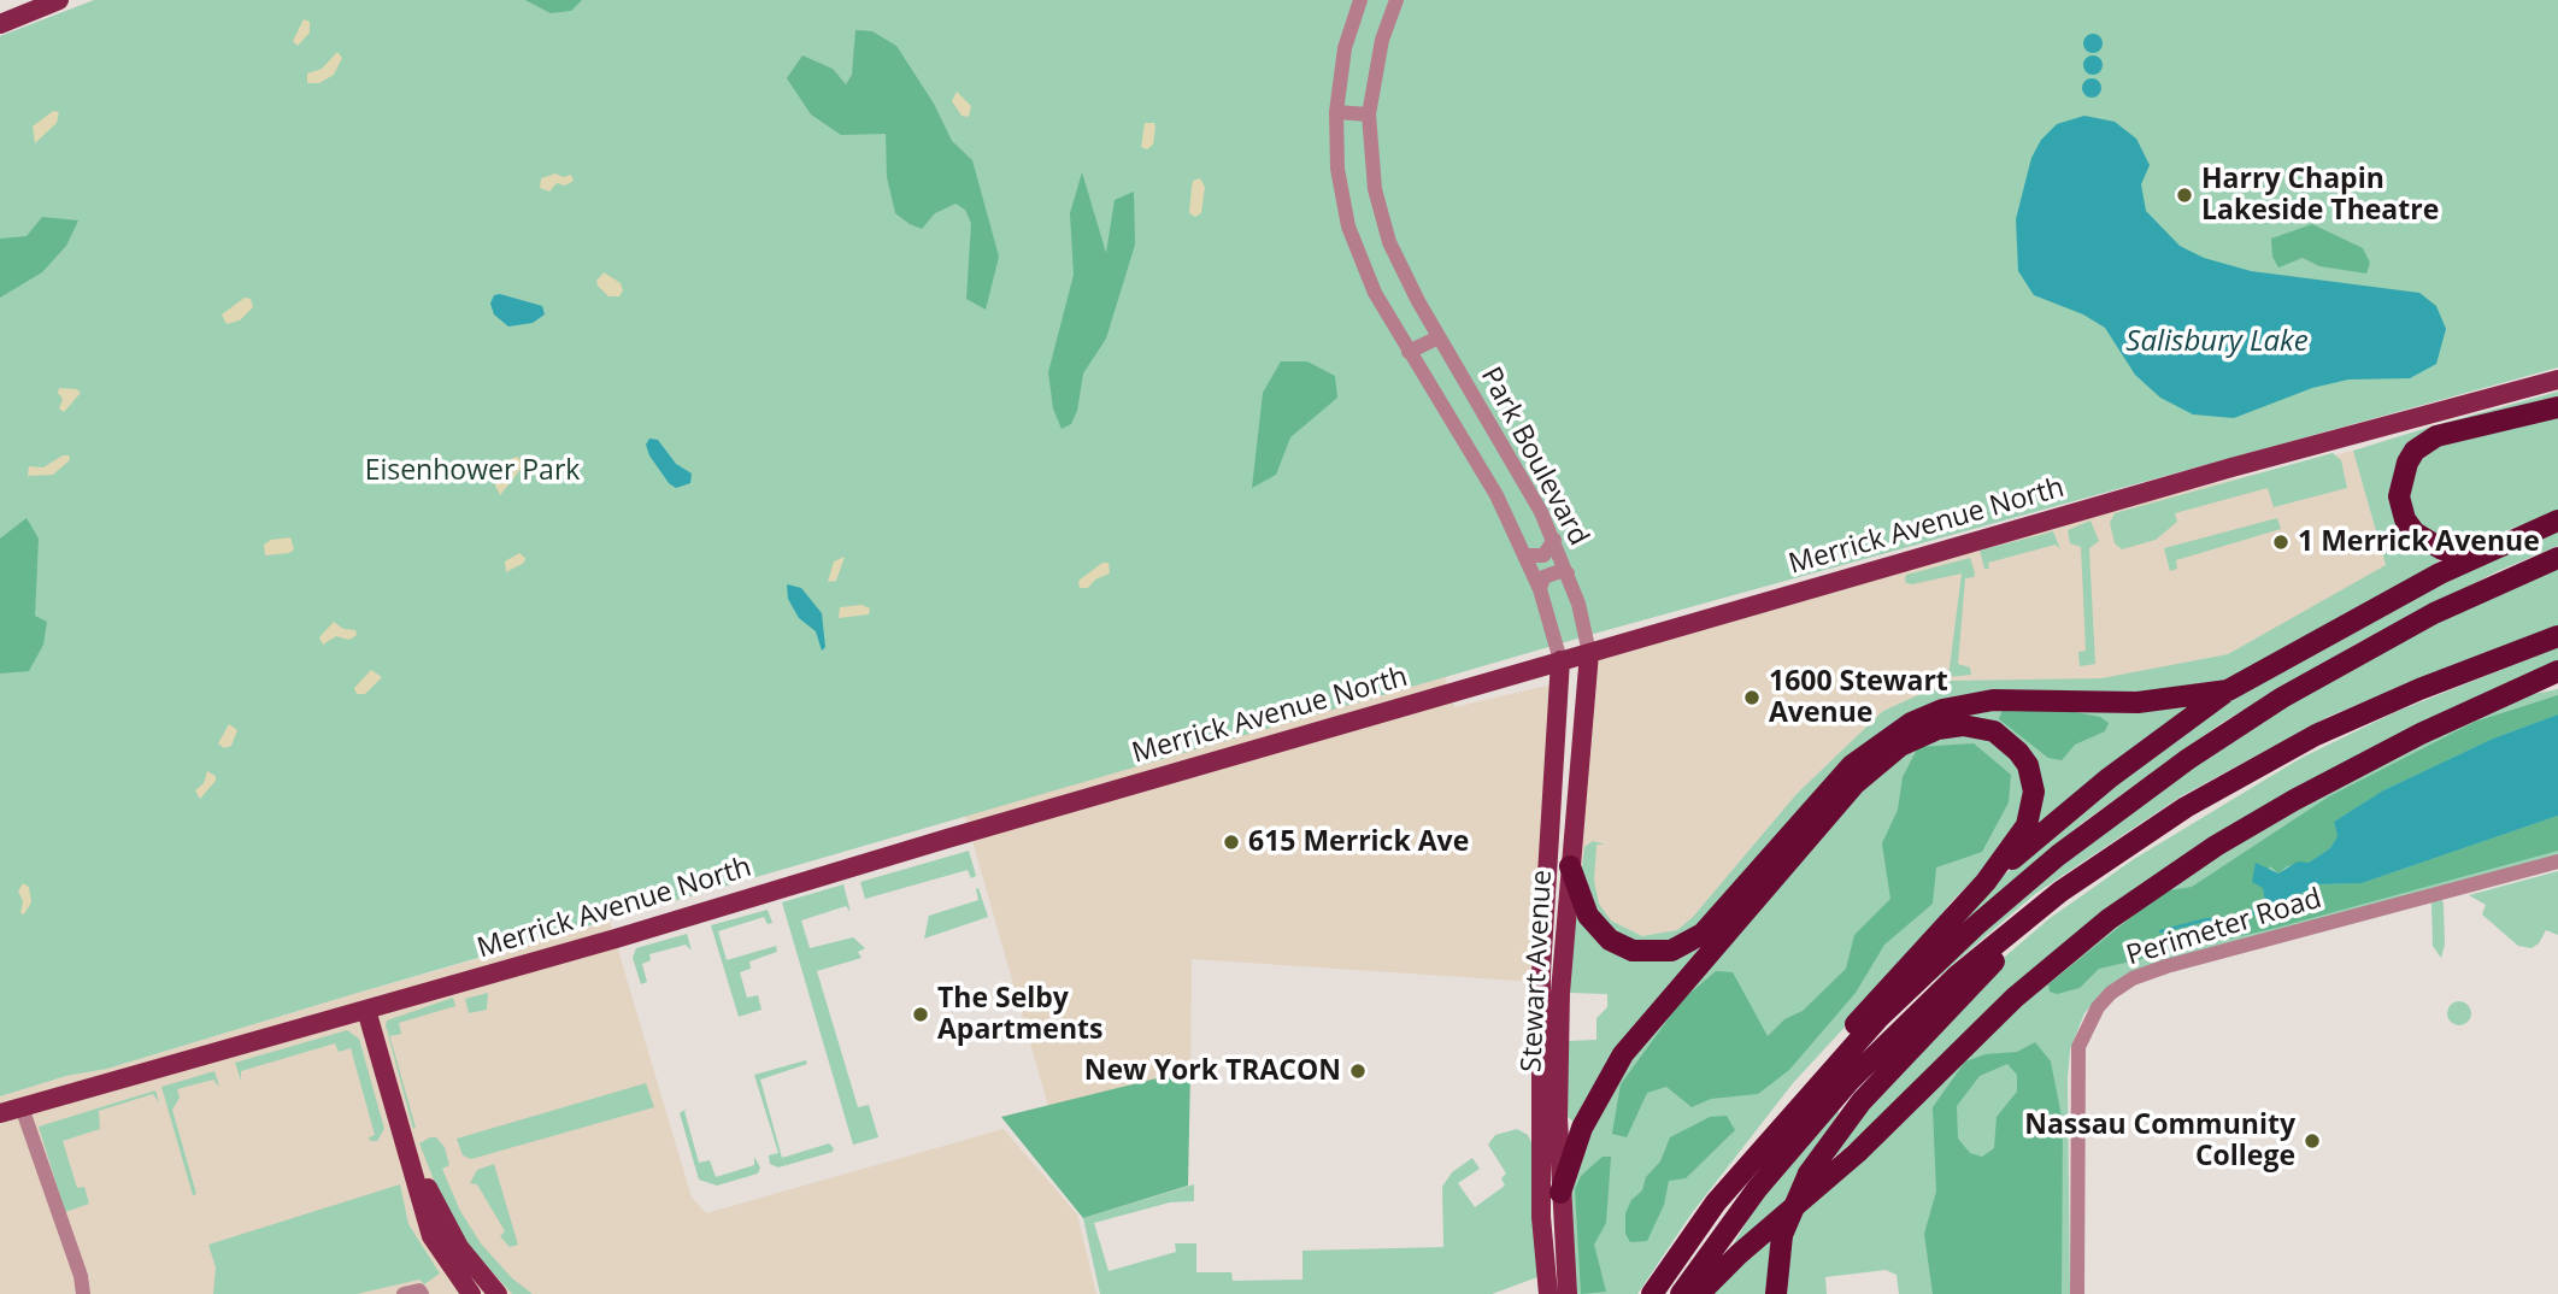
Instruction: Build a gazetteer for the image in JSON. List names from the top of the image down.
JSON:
{
  "streets": {
    "main road": ["Merrick Avenue North", "Stewart Avenue"],
    "street": ["Park Boulevard", "Perimeter Road"]
  },
  "crossings": [
    ["Park Boulevard", "Merrick Avenue North"],
    ["Park Boulevard", "Stewart Avenue"],
    ["Merrick Avenue North", "Stewart Avenue"]
  ],
  "water": ["Salisbury Lake"],
  "parks": ["Eisenhower Park"],
  "places": [
    "Harry Chapin Lakeside Theatre",
    "1 Merrick Avenue",
    "1600 Stewart Avenue",
    "615 Merrick Ave",
    "The Selby Apartments",
    "New York TRACON",
    "Nassau Community College"
  ]
}
